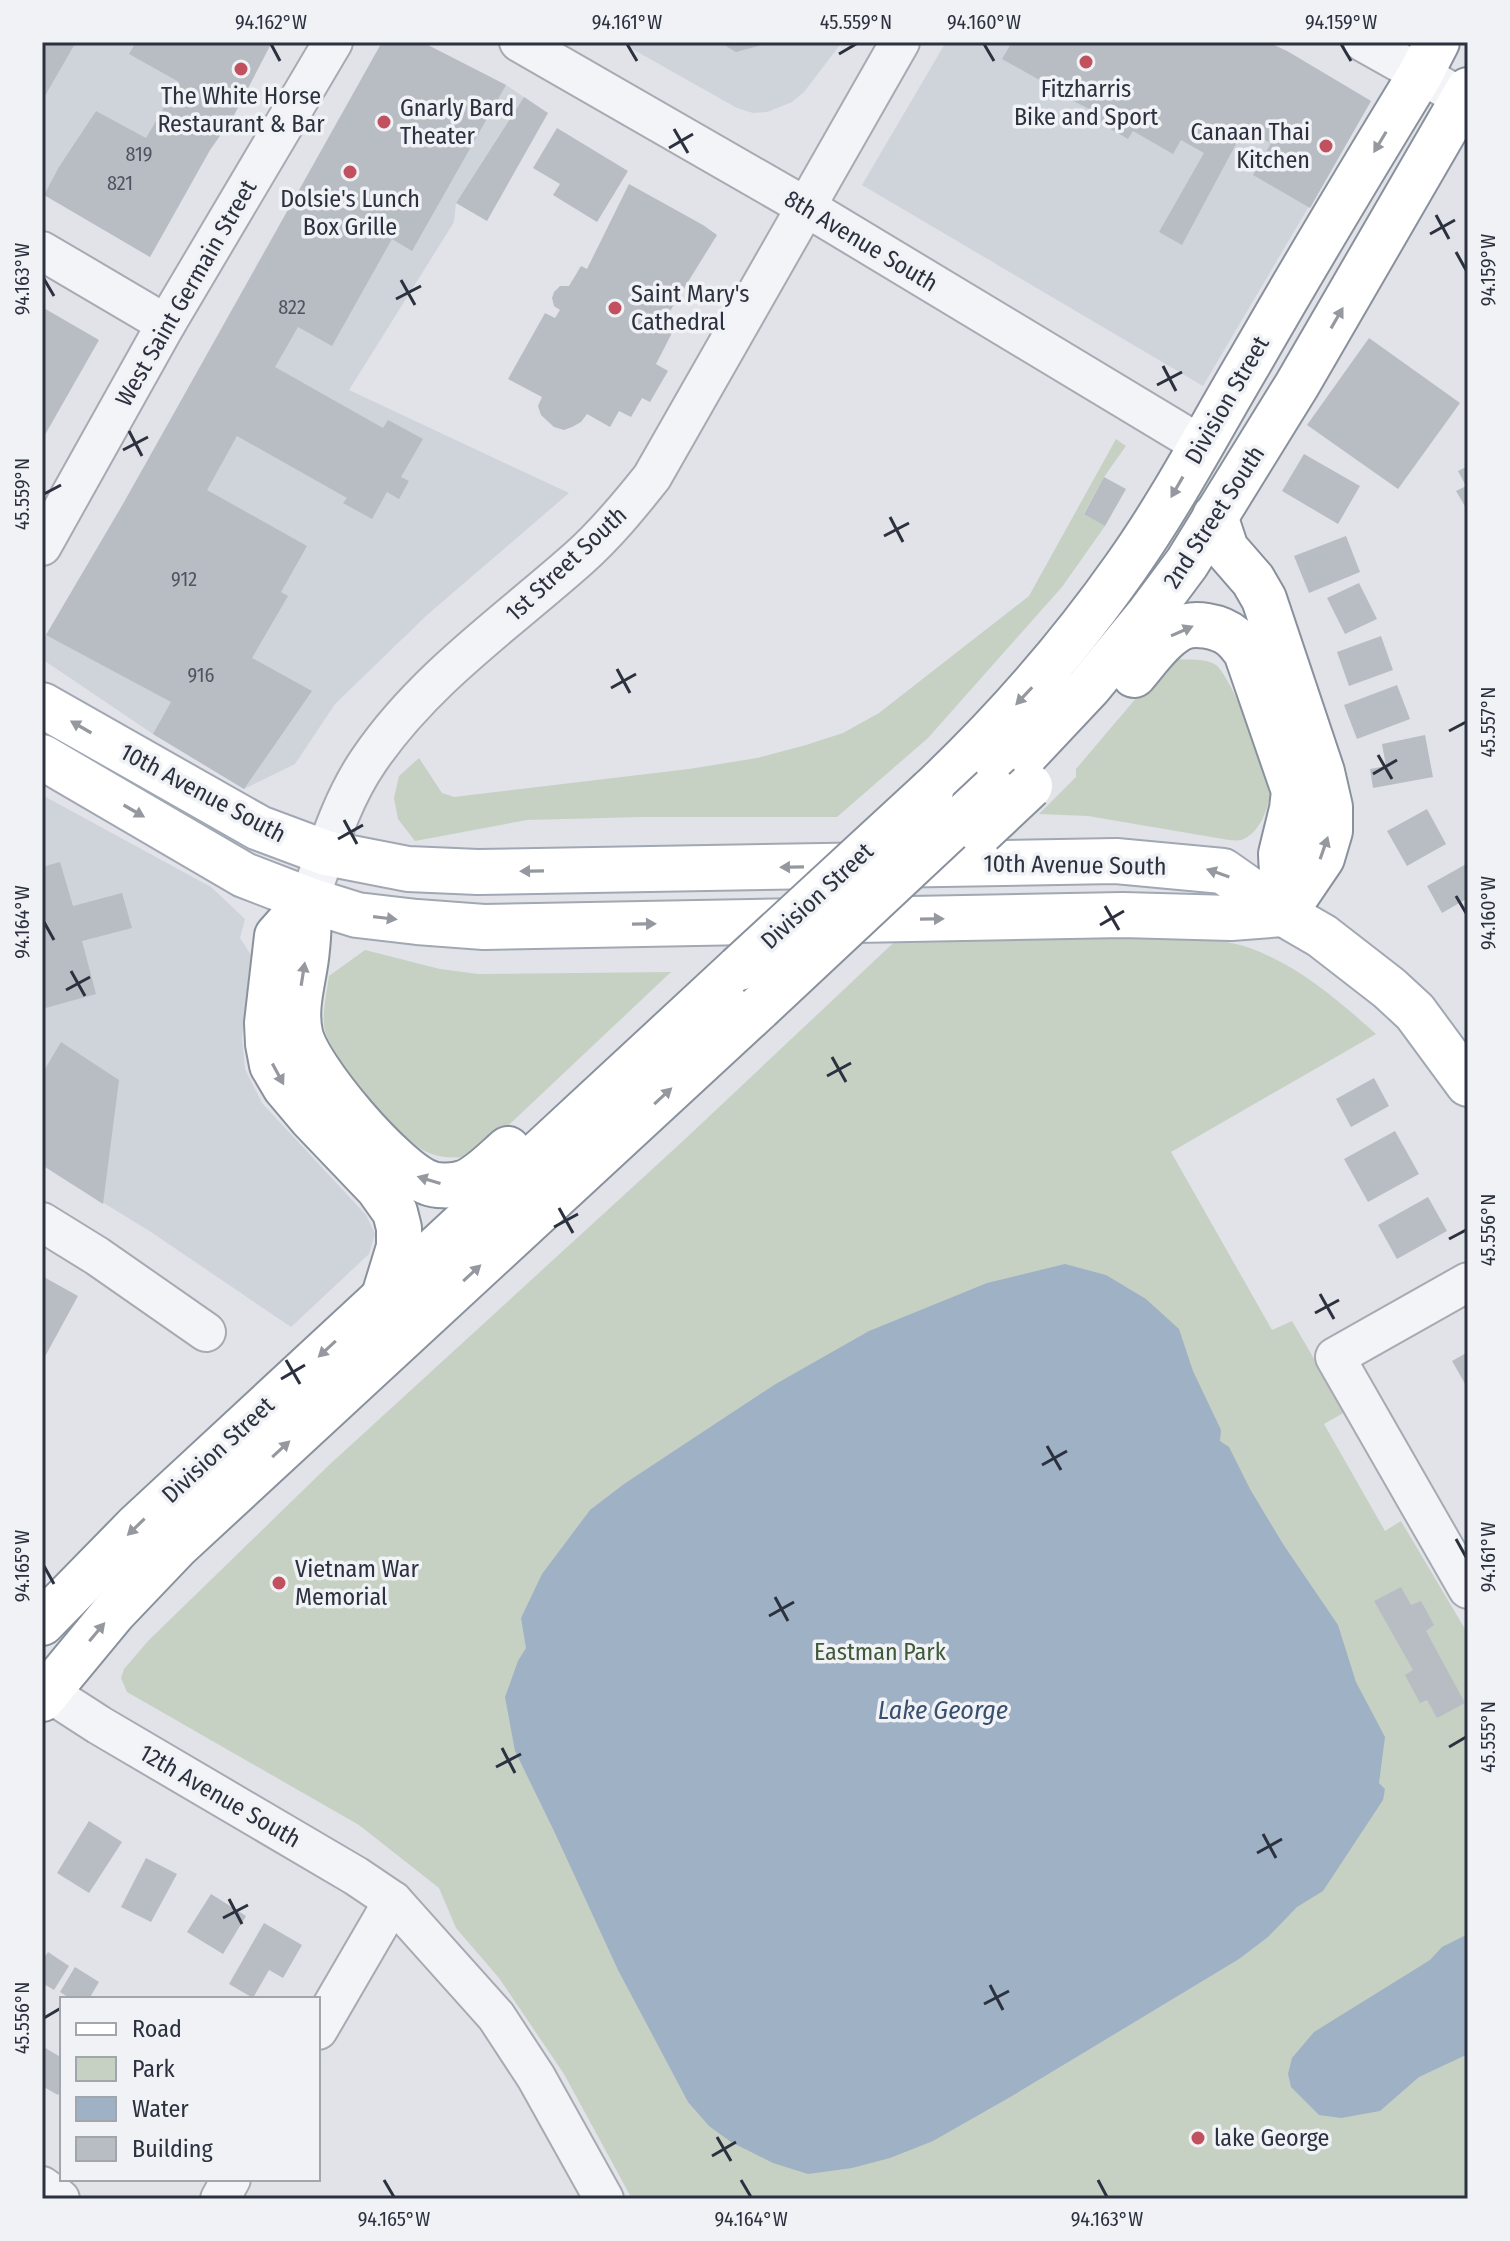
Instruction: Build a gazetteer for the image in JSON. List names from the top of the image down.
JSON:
{
  "streets": {
    "main road": ["Division Street", "2nd Street South", "10th Avenue South"],
    "street": [
      "8th Avenue South",
      "West Saint Germain Street",
      "1st Street South",
      "12th Avenue South"
    ]
  },
  "crossings": [
    ["8th Avenue South", "Division Street"],
    ["8th Avenue South", "1st Street South"],
    ["Division Street", "2nd Street South"],
    ["Division Street", "12th Avenue South"],
    ["1st Street South", "10th Avenue South"]
  ],
  "one_way": ["2nd Street South"],
  "water": ["Lake George"],
  "parks": ["Eastman Park"],
  "places": [
    "Fitzharris Bike and Sport",
    "The White Horse Restaurant & Bar",
    "Gnarly Bard Theater",
    "Canaan Thai Kitchen",
    "Dolsie's Lunch Box Grille",
    "Saint Mary's Cathedral",
    "Vietnam War Memorial",
    "lake George"
  ],
  "house_numbers": [
    "819",
    "821",
    "822",
    "912",
    "916"
  ],
  "legend": [
    "Road",
    "Park",
    "Water",
    "Building"
  ],
  "coordinates": [
    "94.162°W",
    "94.161°W",
    "45.559°N",
    "94.160°W",
    "94.159°W",
    "94.163°W",
    "45.557°N",
    "94.164°W",
    "45.556°N",
    "94.165°W",
    "45.555°N"
  ]
}
